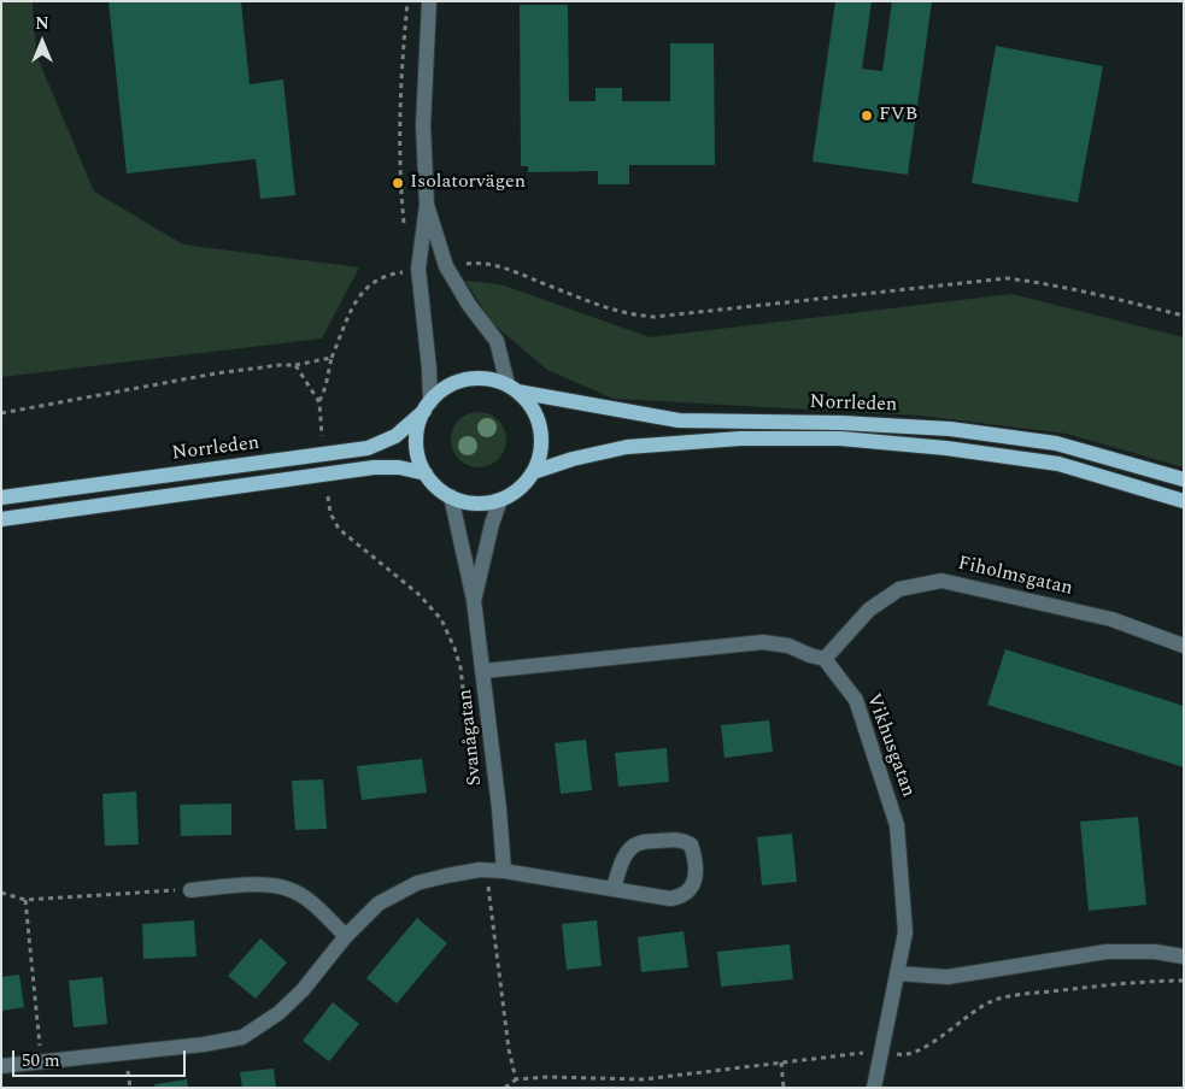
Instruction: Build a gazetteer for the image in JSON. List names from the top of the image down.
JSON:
{
  "streets": {
    "main road": ["Norrleden"],
    "street": ["Fiholmsgatan", "Svanågatan", "Vikhusgatan"]
  },
  "crossings": [
    ["Norrleden", "Svanågatan"],
    ["Fiholmsgatan", "Vikhusgatan"]
  ],
  "places": ["FVB", "Isolatorvägen"],
  "scale_bar": "50 m",
  "north": "top"
}
